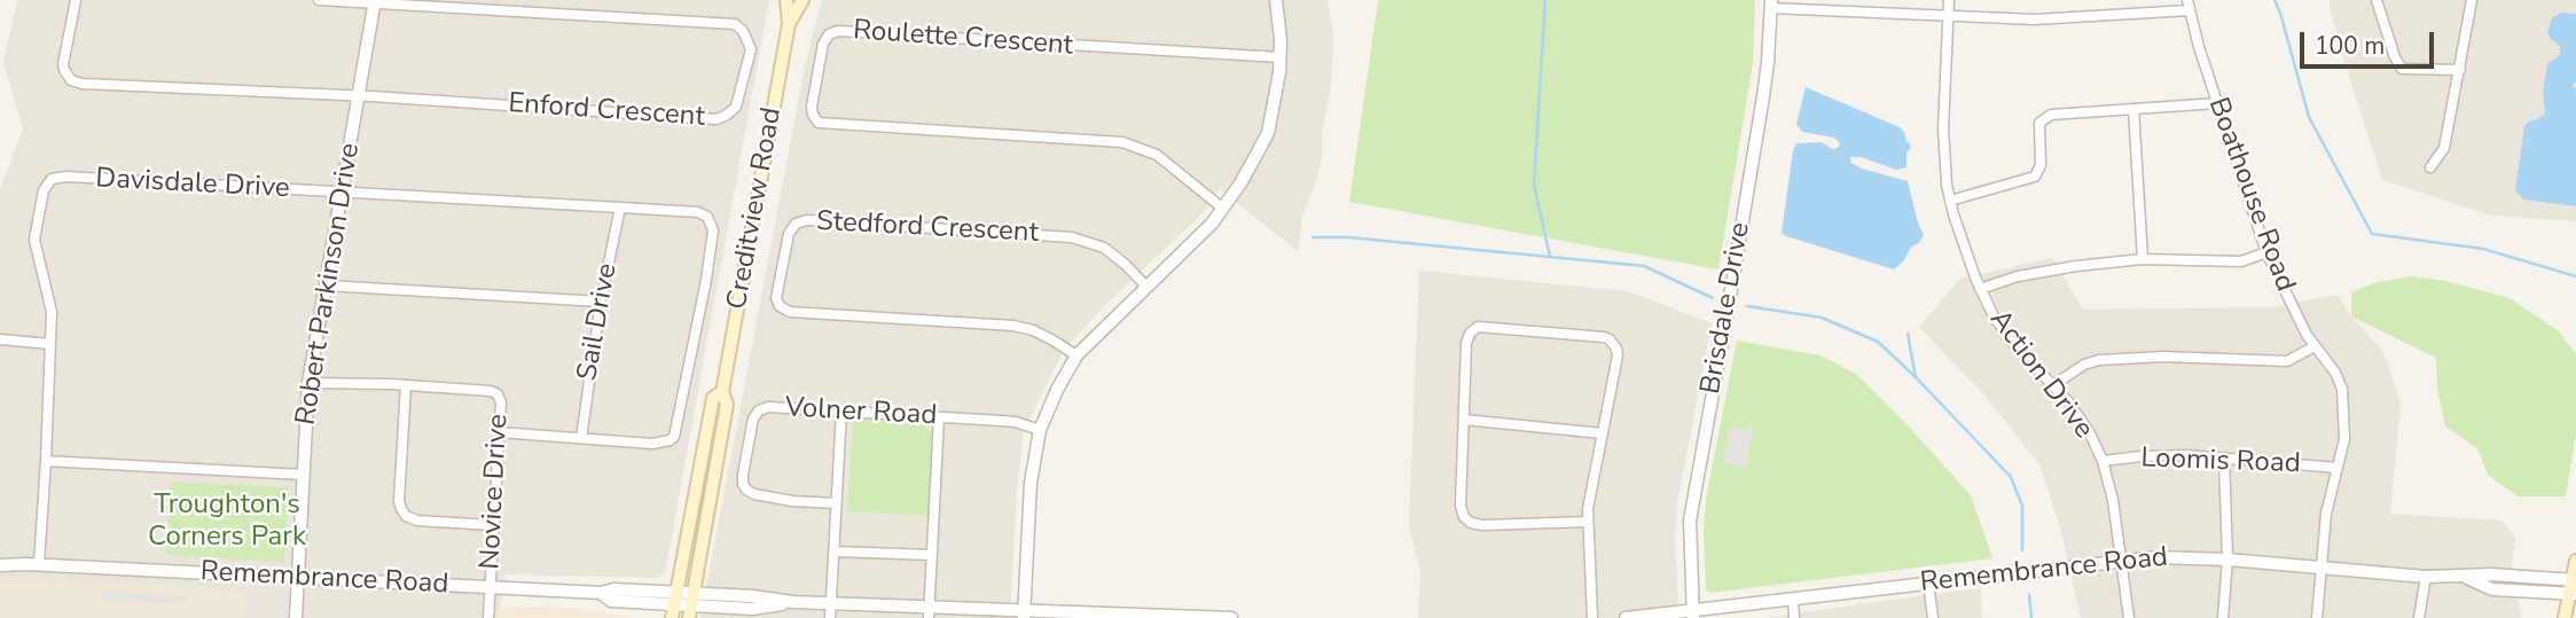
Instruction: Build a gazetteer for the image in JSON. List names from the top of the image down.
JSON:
{
  "streets": {
    "main road": ["Creditview Road"],
    "street": [
      "Roulette Crescent",
      "Enford Crescent",
      "Davisdale Drive",
      "Boathouse Road",
      "Stedford Crescent",
      "Robert Parkinson Drive",
      "Brisdale Drive",
      "Sail Drive",
      "Action Drive",
      "Volner Road",
      "Loomis Road",
      "Novice Drive",
      "Remembrance Road"
    ]
  },
  "crossings": [
    ["Enford Crescent", "Robert Parkinson Drive"],
    ["Davisdale Drive", "Robert Parkinson Drive"],
    ["Davisdale Drive", "Sail Drive"],
    ["Davisdale Drive", "Remembrance Road"],
    ["Boathouse Road", "Loomis Road"],
    ["Boathouse Road", "Remembrance Road"],
    ["Creditview Road", "Remembrance Road"],
    ["Robert Parkinson Drive", "Novice Drive"],
    ["Robert Parkinson Drive", "Remembrance Road"],
    ["Brisdale Drive", "Remembrance Road"],
    ["Action Drive", "Loomis Road"],
    ["Action Drive", "Remembrance Road"],
    ["Novice Drive", "Remembrance Road"]
  ],
  "parks": ["Troughton's Corners Park"],
  "scale_bar": "100 m"
}
